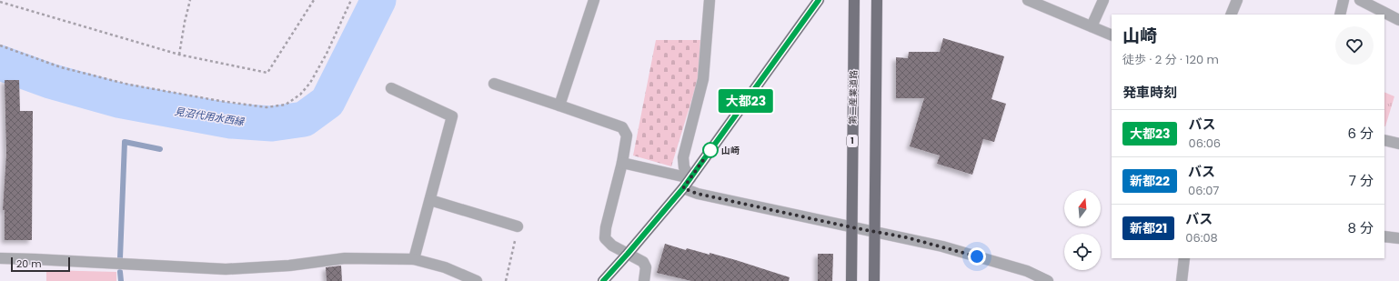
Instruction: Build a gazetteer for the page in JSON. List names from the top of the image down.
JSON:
{
  "streets": {
    "main road": ["第二産業道路", "1"]
  },
  "water": ["見沼代用水西縁"],
  "places": ["山崎"],
  "lines": ["bus line 大都23"],
  "scale_bar": "20 m",
  "north": "top",
  "page": {
    "on_map": "大都23",
    "heading": [
      ["山崎", "徒歩 · 2 分 · 120 m"],
      "発車時刻"
    ],
    "list": [
      {
        "mark": "大都23",
        "name": "バス",
        "note": "06:06",
        "value": "6 分"
      },
      {
        "mark": "新都22",
        "name": "バス",
        "note": "06:07",
        "value": "7 分"
      },
      {
        "mark": "新都21",
        "name": "バス",
        "note": "06:08",
        "value": "8 分"
      }
    ],
    "scale": "20 m"
  }
}
